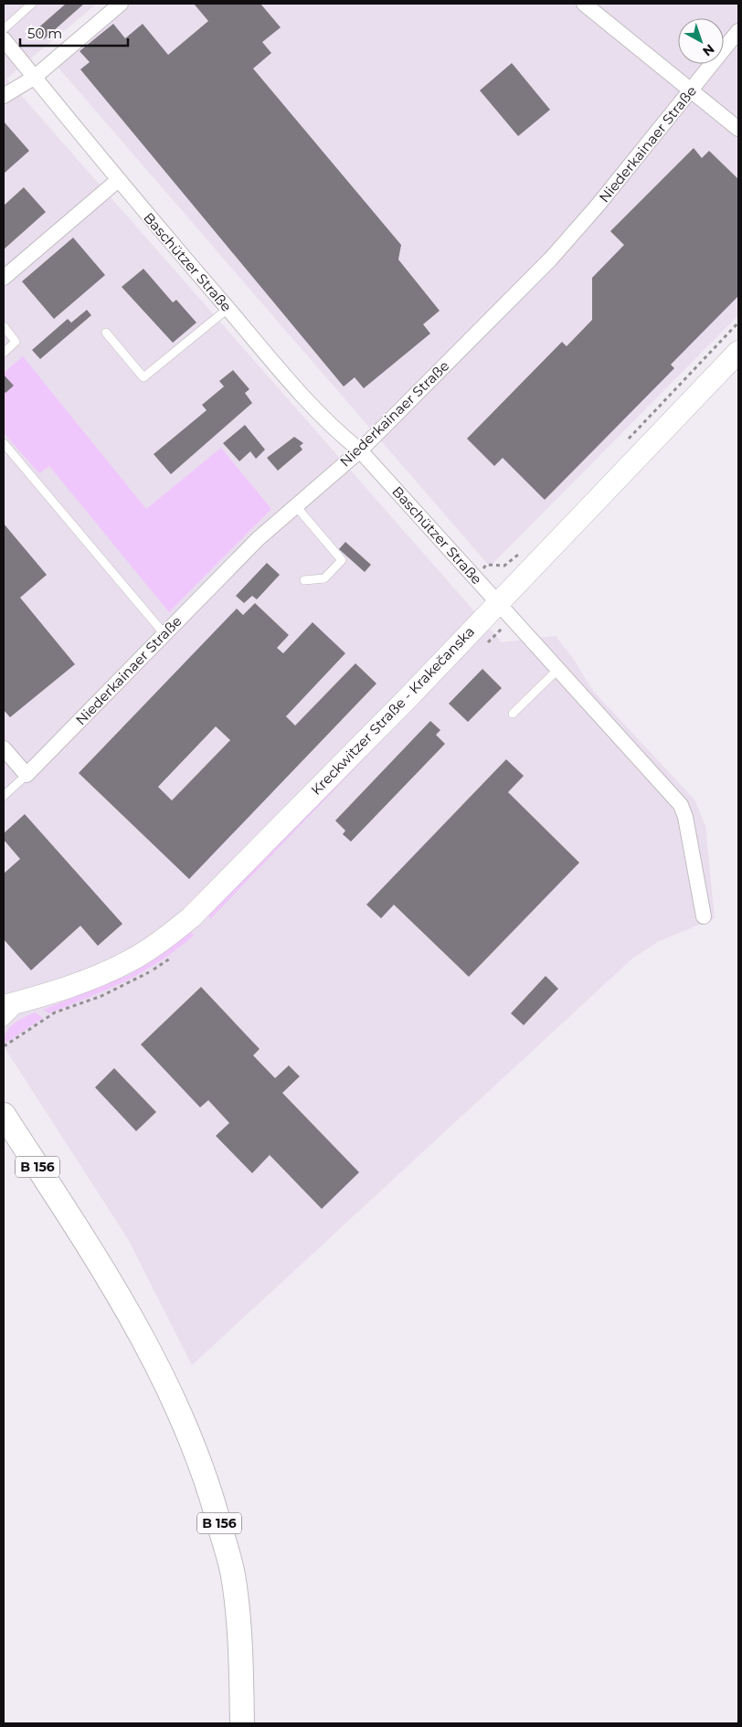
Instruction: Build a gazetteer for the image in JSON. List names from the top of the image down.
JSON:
{
  "streets": {
    "main road": ["B 156"],
    "street": ["Niederkainaer Straße", "Baschützer Straße", "Kreckwitzer Straße - Krakečanska"]
  },
  "crossings": [
    ["Niederkainaer Straße", "Baschützer Straße"],
    ["Baschützer Straße", "Kreckwitzer Straße - Krakečanska"]
  ],
  "scale_bar": "50 m",
  "north": "bottom right"
}
